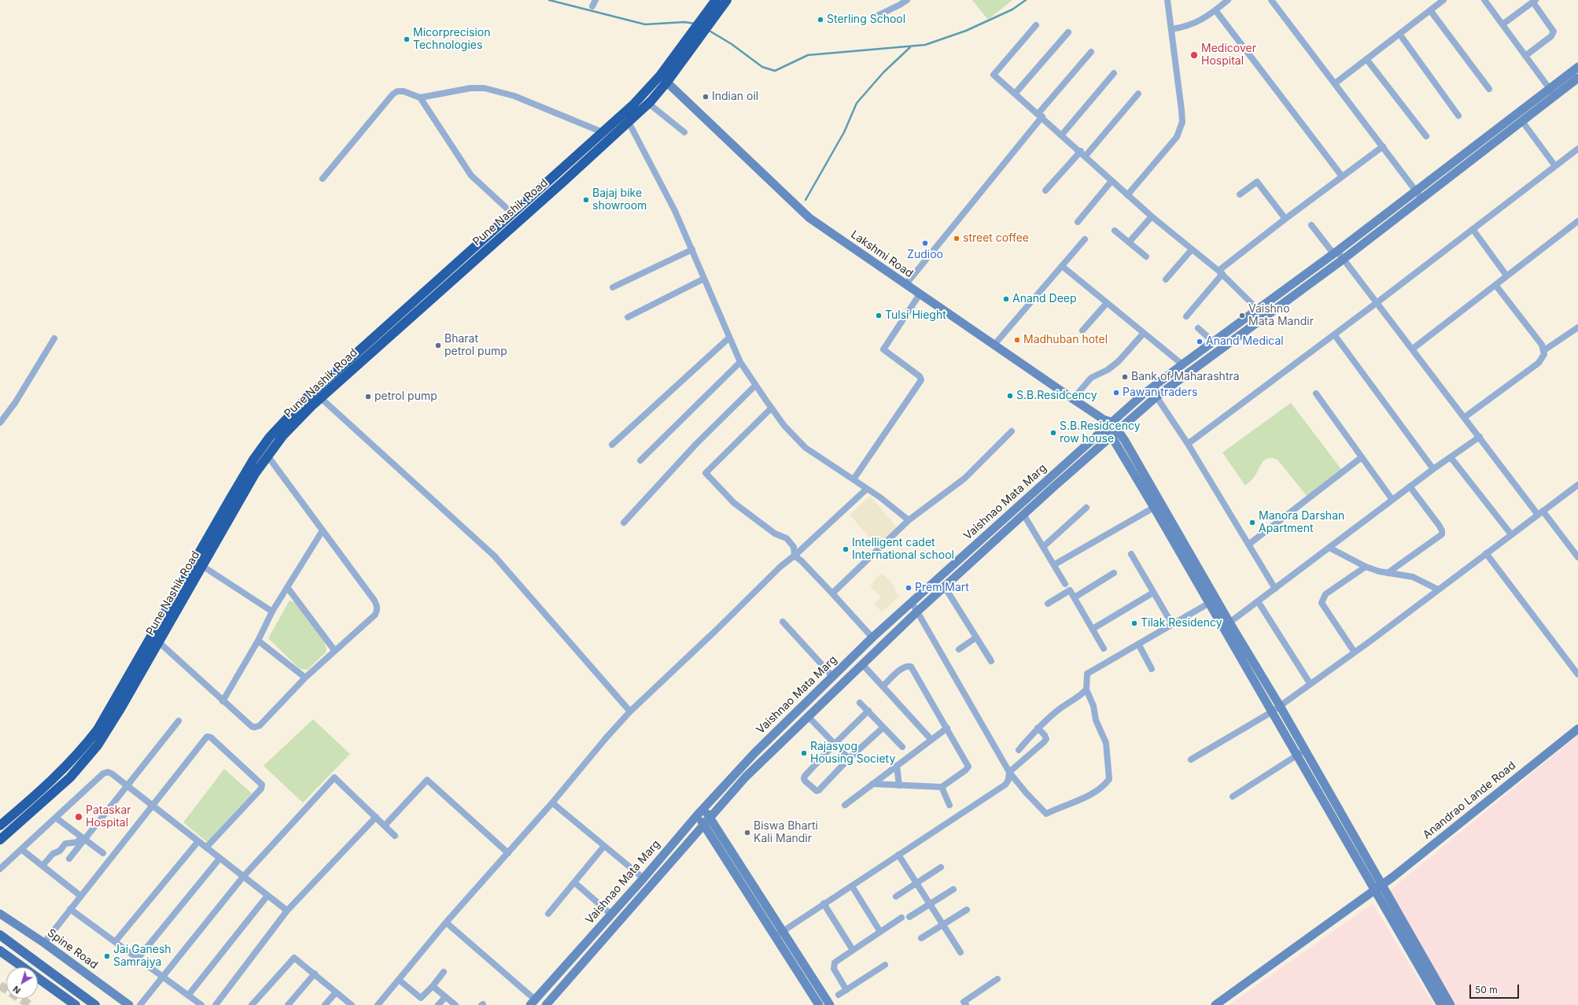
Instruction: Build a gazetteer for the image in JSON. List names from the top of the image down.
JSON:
{
  "streets": {
    "highway": ["Pune Nashik Road"],
    "main road": [
      "Lakshmi Road",
      "Vaishnao Mata Marg",
      "Anandrao Lande Road",
      "Spine Road"
    ]
  },
  "crossings": [
    ["Pune Nashik Road", "Lakshmi Road"],
    ["Lakshmi Road", "Vaishnao Mata Marg"]
  ],
  "places": [
    "Sterling School",
    "Micorprecision Technologies",
    "Medicover Hospital",
    "Indian oil",
    "Bajaj bike showroom",
    "street coffee",
    "Zudioo",
    "Anand Deep",
    "Tulsi Hieght",
    "Vaishno Mata Mandir",
    "Madhuban hotel",
    "Anand Medical",
    "Bharat petrol pump",
    "Bank of Maharashtra",
    "Pawan traders",
    "S.B.Residcency",
    "petrol pump",
    "S.B.Residcency row house",
    "Manora Darshan Apartment",
    "Intelligent cadet International school",
    "Prem Mart",
    "Tilak Residency",
    "Rajasyog Housing Society",
    "Pataskar Hospital",
    "Biswa Bharti Kali Mandir",
    "Jai Ganesh Samrajya"
  ],
  "scale_bar": "50 m",
  "north": "bottom left"
}
